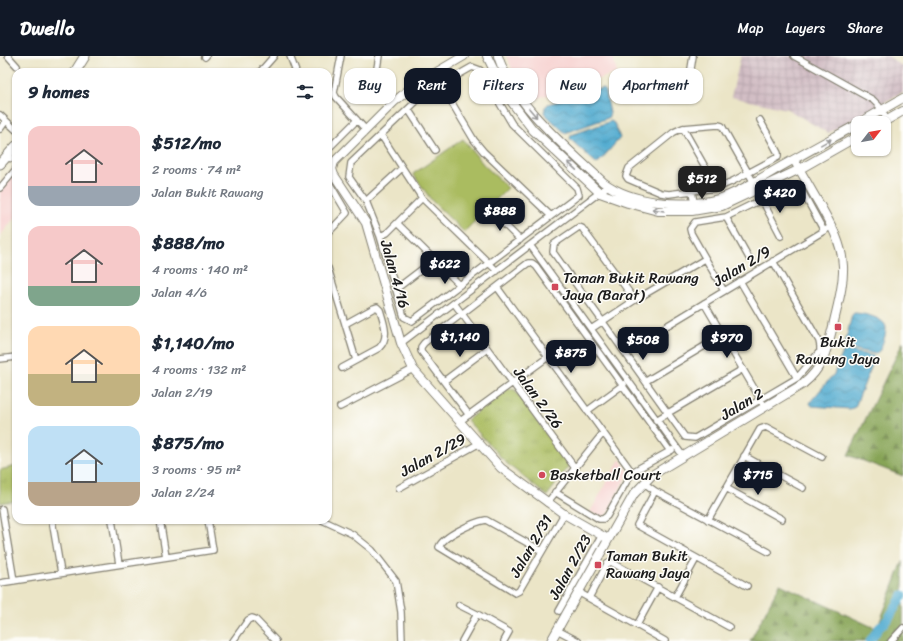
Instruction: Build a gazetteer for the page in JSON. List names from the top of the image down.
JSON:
{
  "streets": {
    "street": [
      "Jalan 2/9",
      "Jalan 4/16",
      "Jalan 2/26",
      "Jalan 2",
      "Jalan 2/29",
      "Jalan 2/31",
      "Jalan 2/23"
    ]
  },
  "crossings": [
    ["Jalan 2/9", "Jalan 2"],
    ["Jalan 4/16", "Jalan 2"],
    ["Jalan 4/16", "Jalan 2/29"],
    ["Jalan 4/16", "Jalan 2/31"],
    ["Jalan 4/16", "Jalan 2/23"],
    ["Jalan 2", "Jalan 2/23"]
  ],
  "places": {
    "transit": ["Taman Bukit Rawang Jaya (Barat)", "Bukit Rawang Jaya", "Taman Bukit Rawang Jaya"],
    "other": ["Basketball Court"]
  },
  "north": "top right",
  "page": {
    "header": "Dwello",
    "nav": ["Map", "Layers", "Share"],
    "chip": [
      "Buy",
      "Rent",
      "Filters",
      "New",
      "Apartment"
    ],
    "heading": "9 homes",
    "list": [
      {
        "name": "$512/mo",
        "note": "2 rooms · 74 m² · Jalan Bukit Rawang"
      },
      {
        "name": "$888/mo",
        "note": "4 rooms · 140 m² · Jalan 4/6"
      },
      {
        "name": "$1,140/mo",
        "note": "4 rooms · 132 m² · Jalan 2/19"
      },
      {
        "name": "$875/mo",
        "note": "3 rooms · 95 m² · Jalan 2/24"
      }
    ],
    "price": [
      "$512",
      "$420",
      "$888",
      "$622",
      "$1,140",
      "$970",
      "$508",
      "$875",
      "$715"
    ]
  }
}
